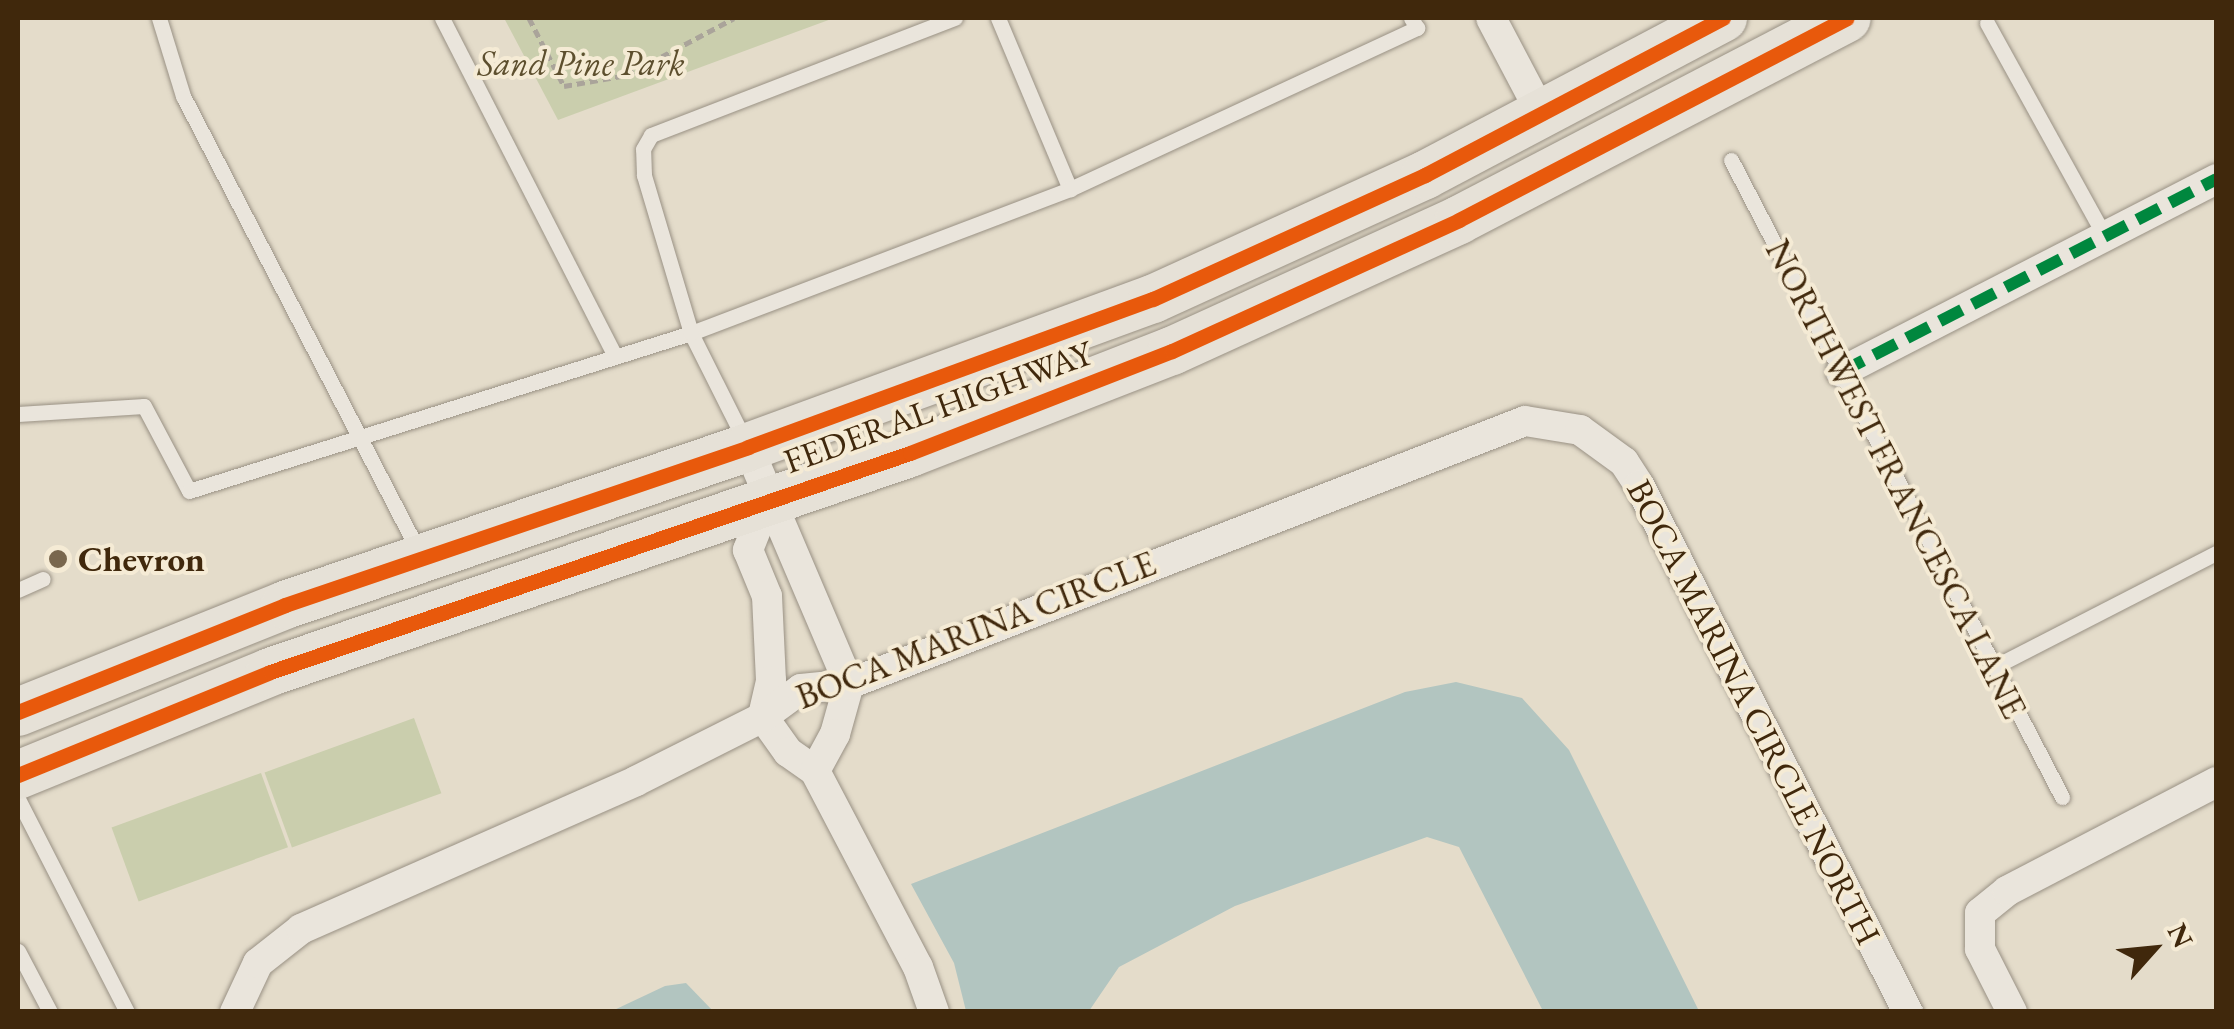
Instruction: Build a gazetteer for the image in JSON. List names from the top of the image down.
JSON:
{
  "streets": {
    "main road": ["FEDERAL HIGHWAY"],
    "street": ["BOCA MARINA CIRCLE", "BOCA MARINA CIRCLE NORTH"],
    "lane": ["NORTHWEST FRANCESCA LANE"]
  },
  "crossings": [
    ["BOCA MARINA CIRCLE", "BOCA MARINA CIRCLE NORTH"]
  ],
  "parks": ["Sand Pine Park"],
  "places": ["Chevron"],
  "north": "top right"
}
